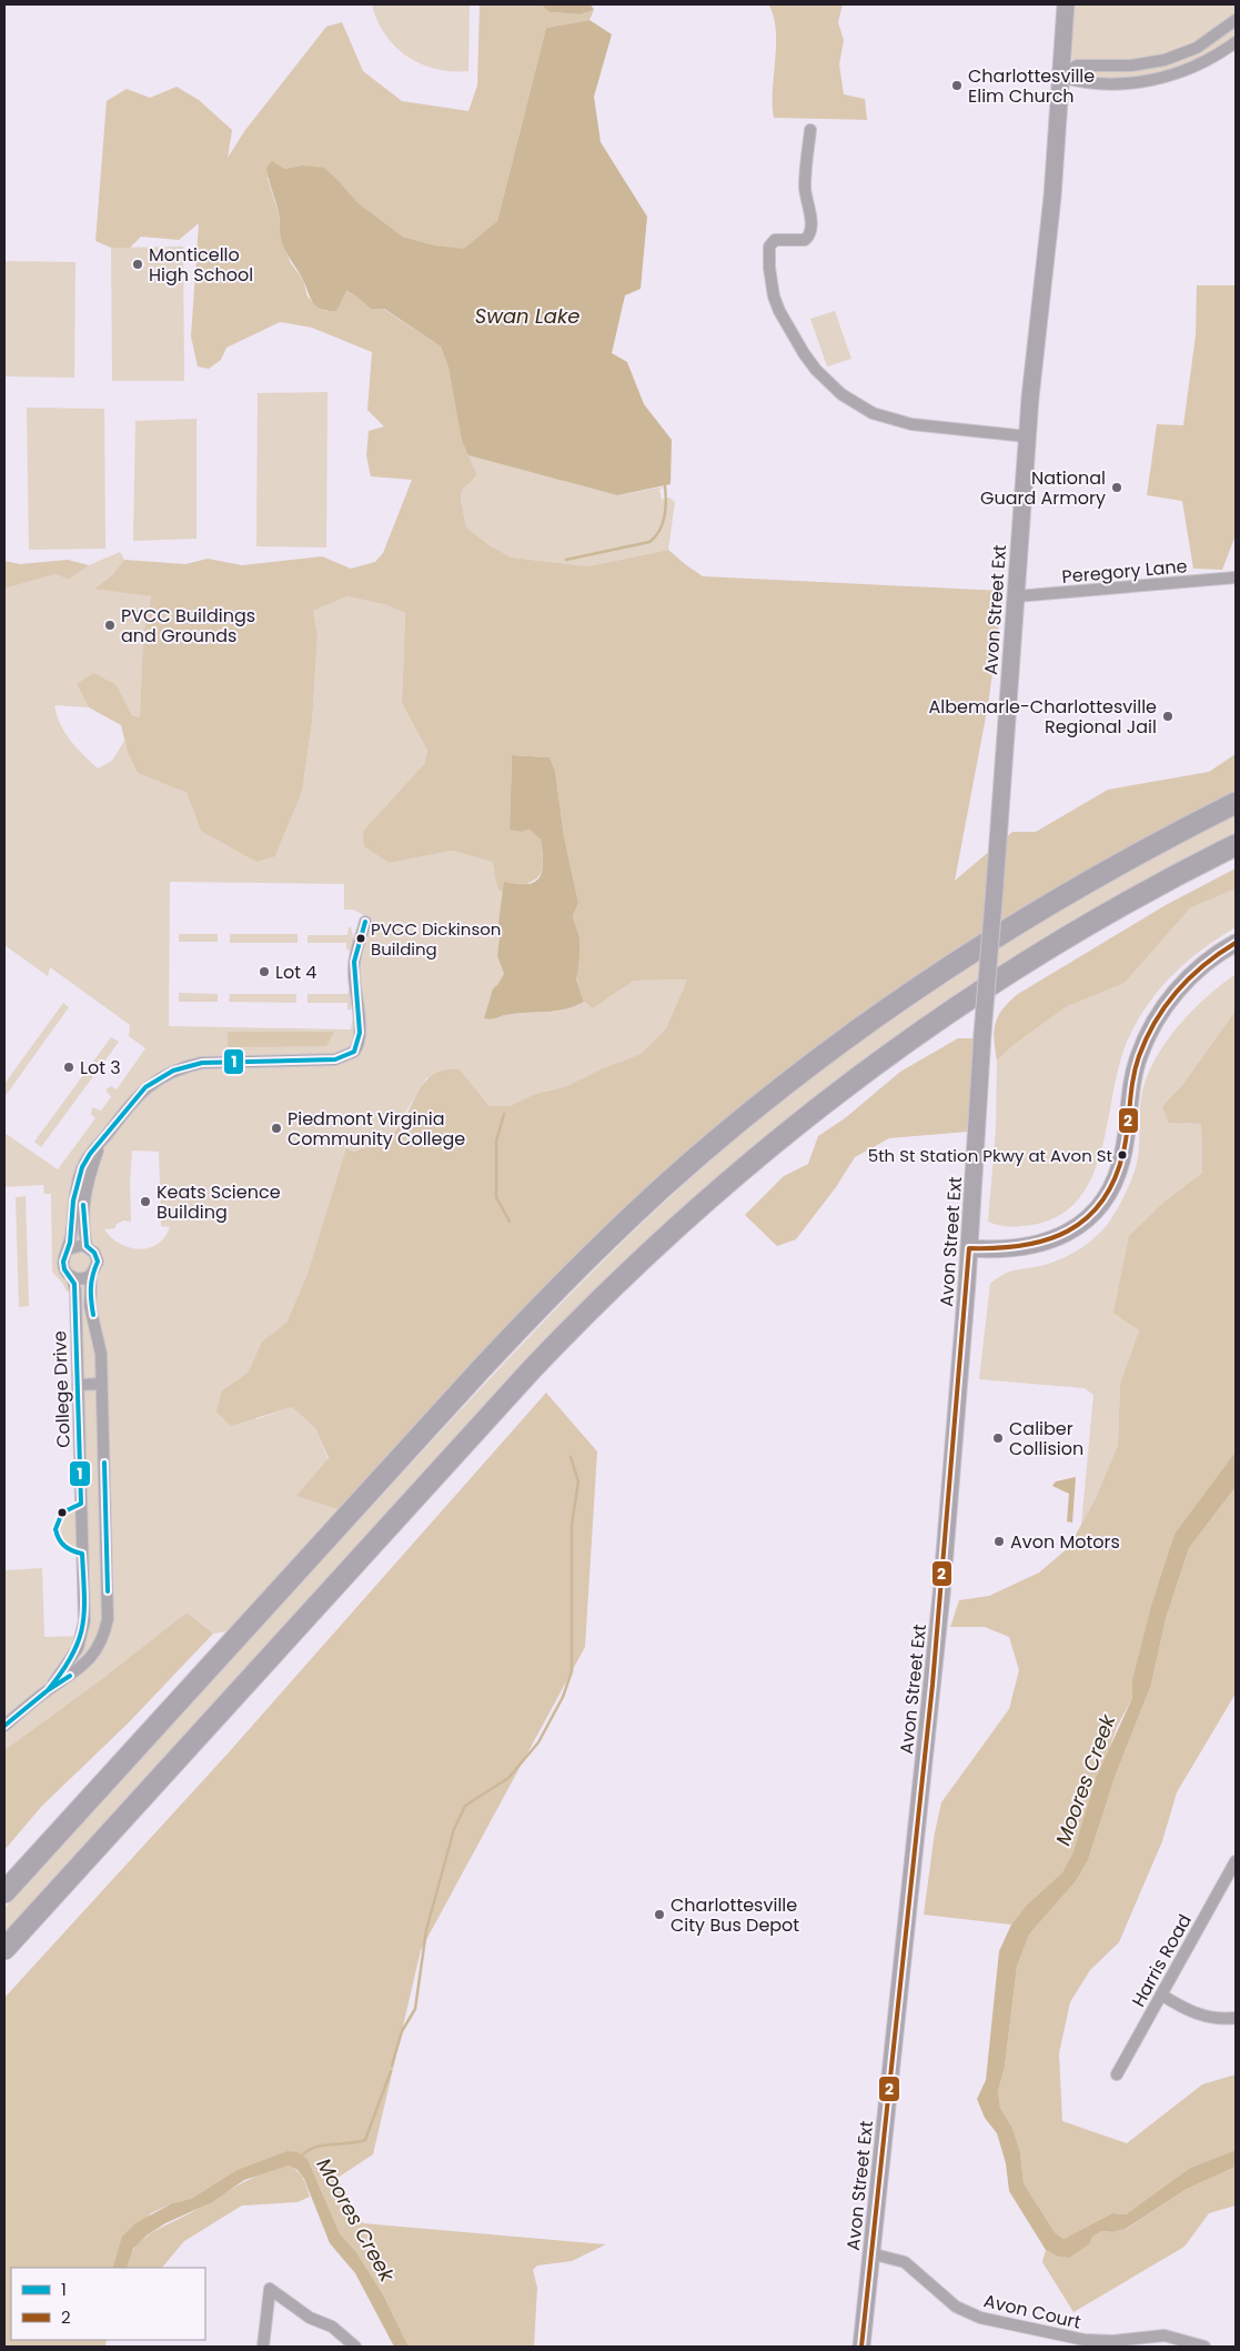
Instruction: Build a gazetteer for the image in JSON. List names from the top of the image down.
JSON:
{
  "streets": {
    "main road": ["Avon Street Ext"],
    "street": [
      "Peregory Lane",
      "College Drive",
      "Harris Road",
      "Avon Court"
    ]
  },
  "crossings": [
    ["Peregory Lane", "Avon Street Ext"],
    ["Avon Street Ext", "Avon Court"]
  ],
  "water": ["Swan Lake", "Moores Creek"],
  "places": [
    "Charlottesville Elim Church",
    "Monticello High School",
    "National Guard Armory",
    "PVCC Buildings and Grounds",
    "Albemarle-Charlottesville Regional Jail",
    "PVCC Dickinson Building",
    "Lot 4",
    "Lot 3",
    "Piedmont Virginia Community College",
    "5th St Station Pkwy at Avon St",
    "Keats Science Building",
    "Caliber Collision",
    "Avon Motors",
    "Charlottesville City Bus Depot"
  ],
  "lines": ["transit line 1", "transit line 2"],
  "legend": ["1", "2"]
}
